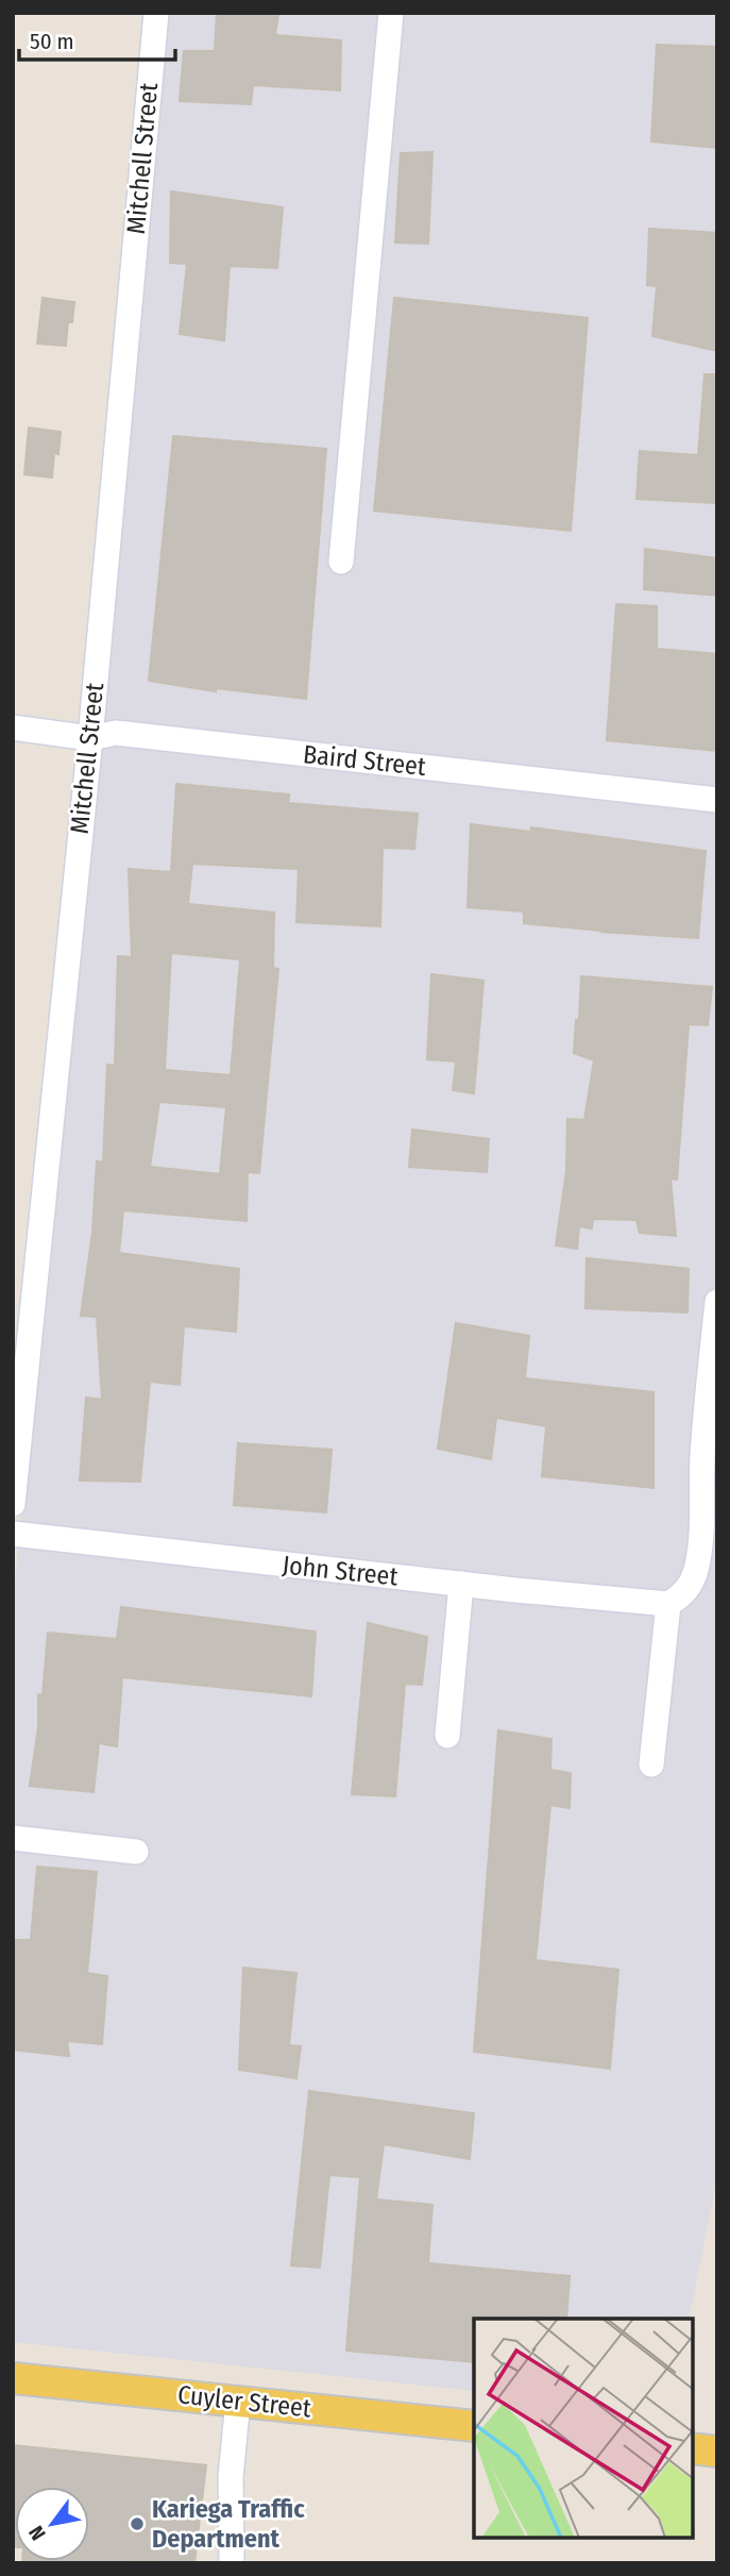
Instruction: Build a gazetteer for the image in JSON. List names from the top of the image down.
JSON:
{
  "streets": {
    "main road": ["Cuyler Street"],
    "street": ["Mitchell Street", "Baird Street", "John Street"]
  },
  "crossings": [
    ["Mitchell Street", "Baird Street"]
  ],
  "places": ["Kariega Traffic Department"],
  "scale_bar": "50 m",
  "north": "bottom left"
}
